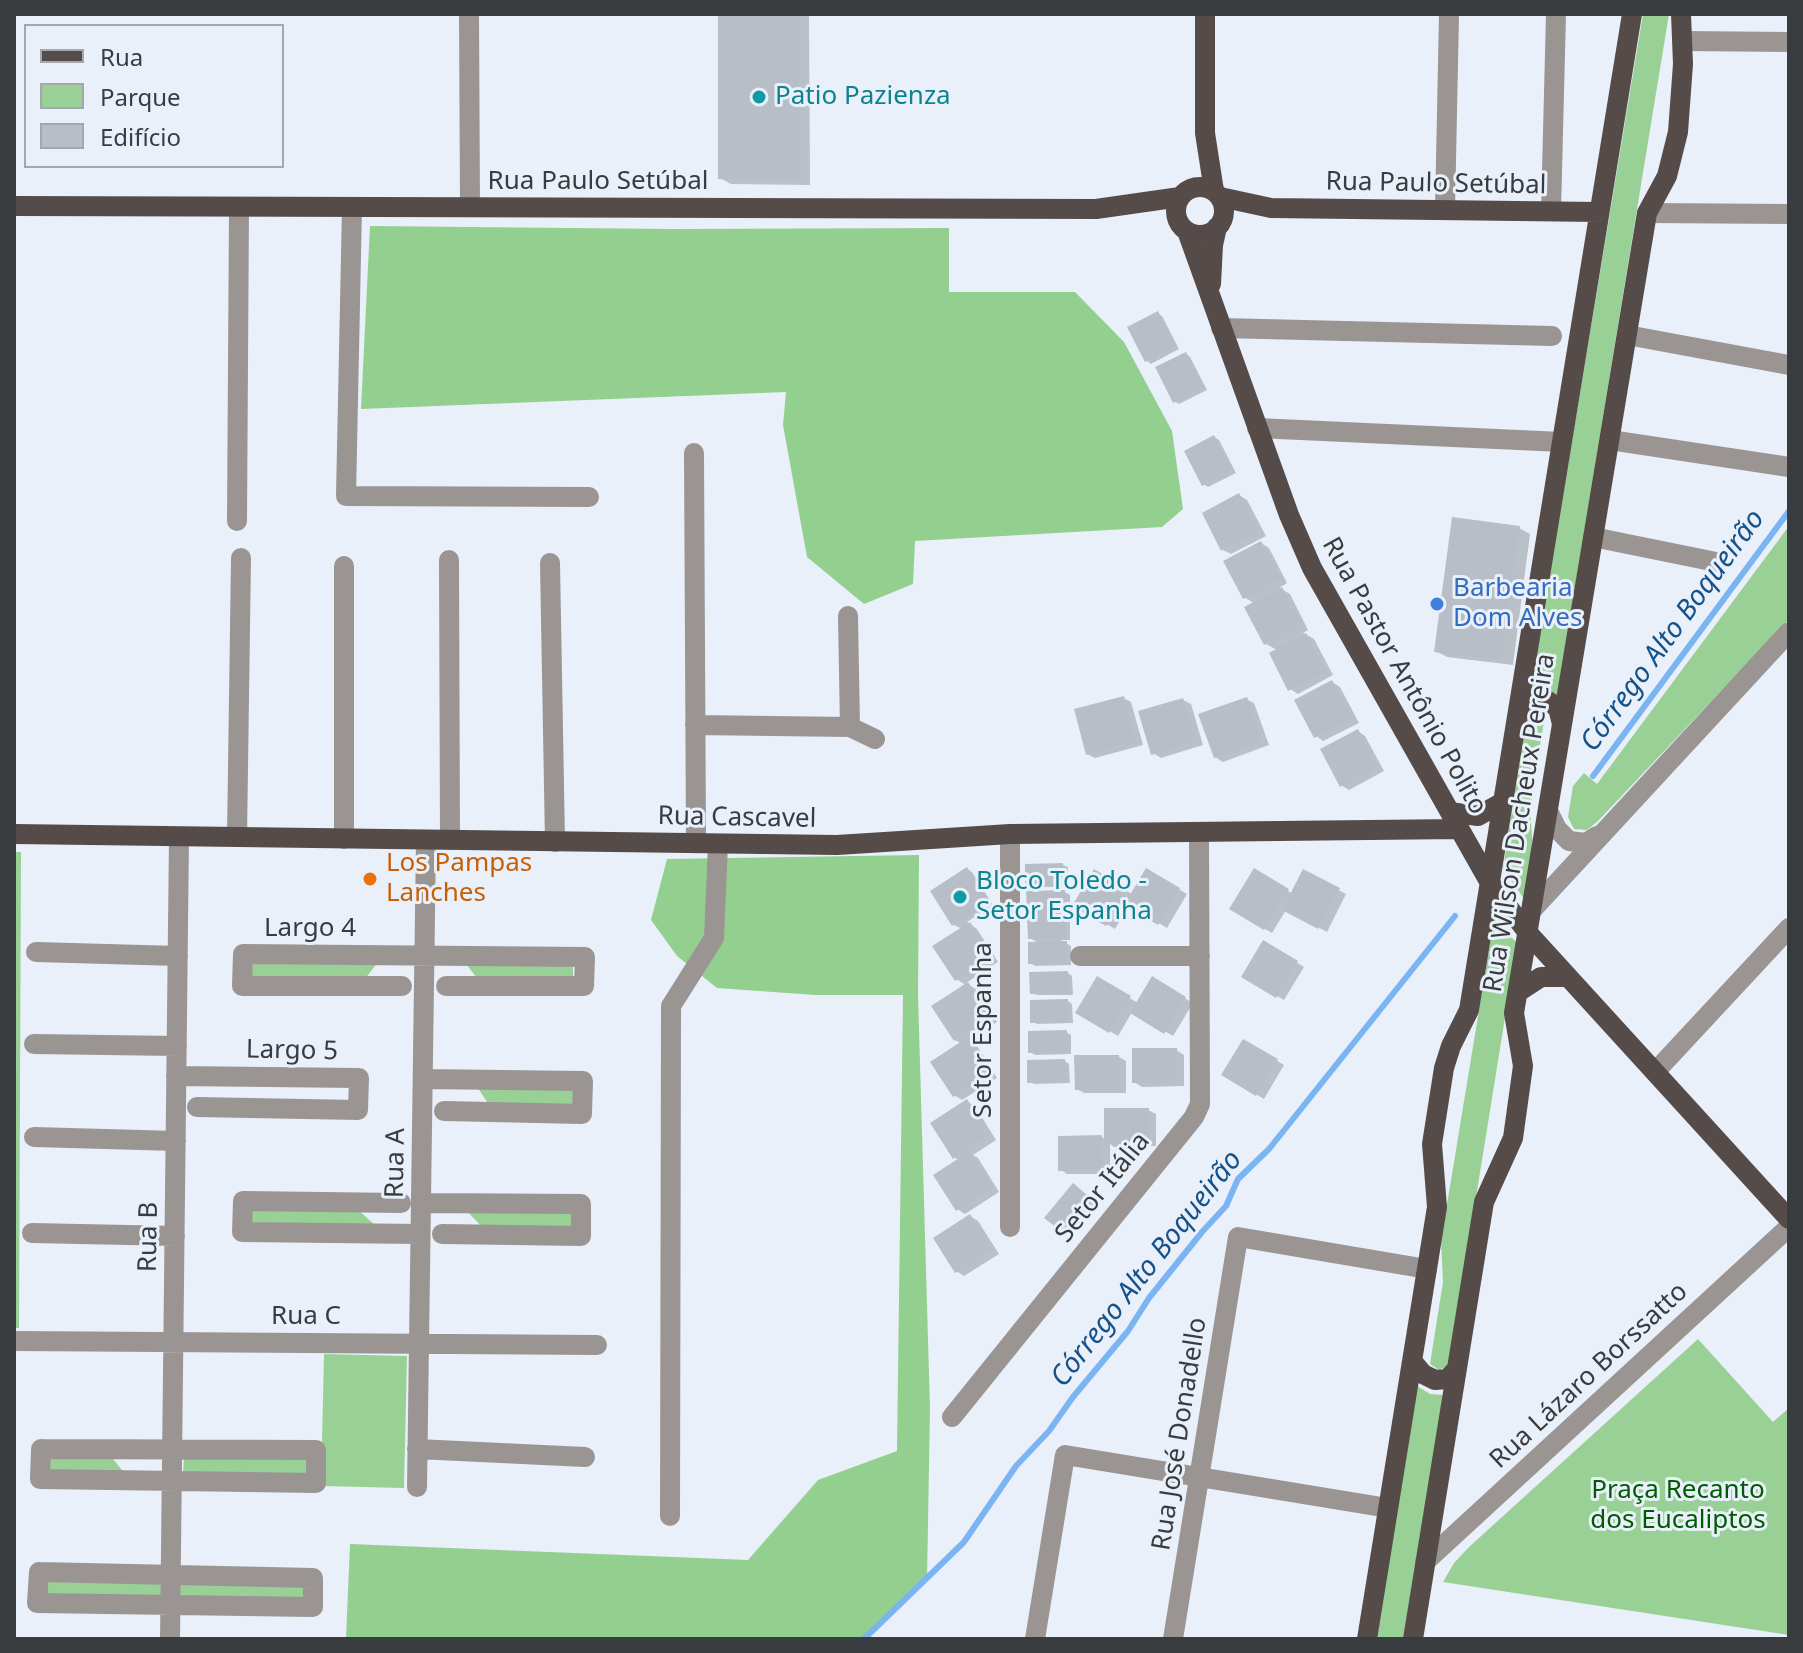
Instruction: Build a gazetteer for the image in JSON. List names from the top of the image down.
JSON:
{
  "streets": {
    "main road": [
      "Rua Paulo Setúbal",
      "Rua Pastor Antônio Polito",
      "Rua Cascavel",
      "Rua Wilson Dacheux Pereira"
    ],
    "street": [
      "Largo 4",
      "Setor Espanha",
      "Largo 5",
      "Rua A",
      "Setor Itália",
      "Rua B",
      "Rua C",
      "Rua Lázaro Borssatto",
      "Rua José Donadello"
    ]
  },
  "crossings": [
    ["Rua Paulo Setúbal", "Rua Pastor Antônio Polito"],
    ["Rua Paulo Setúbal", "Rua Wilson Dacheux Pereira"],
    ["Rua Pastor Antônio Polito", "Rua Cascavel"],
    ["Rua Pastor Antônio Polito", "Rua Wilson Dacheux Pereira"],
    ["Rua Cascavel", "Rua Wilson Dacheux Pereira"],
    ["Rua Cascavel", "Setor Espanha"],
    ["Rua Cascavel", "Rua A"],
    ["Rua Cascavel", "Setor Itália"],
    ["Rua Cascavel", "Rua B"],
    ["Rua Wilson Dacheux Pereira", "Rua Lázaro Borssatto"],
    ["Rua Wilson Dacheux Pereira", "Rua José Donadello"],
    ["Largo 4", "Rua A"],
    ["Largo 5", "Rua B"],
    ["Rua A", "Rua C"],
    ["Rua B", "Rua C"]
  ],
  "water": ["Córrego Alto Boqueirão"],
  "parks": ["Praça Recanto dos Eucaliptos"],
  "places": [
    "Patio Pazienza",
    "Barbearia Dom Alves",
    "Los Pampas Lanches",
    "Bloco Toledo - Setor Espanha"
  ],
  "legend": ["Rua", "Parque", "Edifício"]
}
